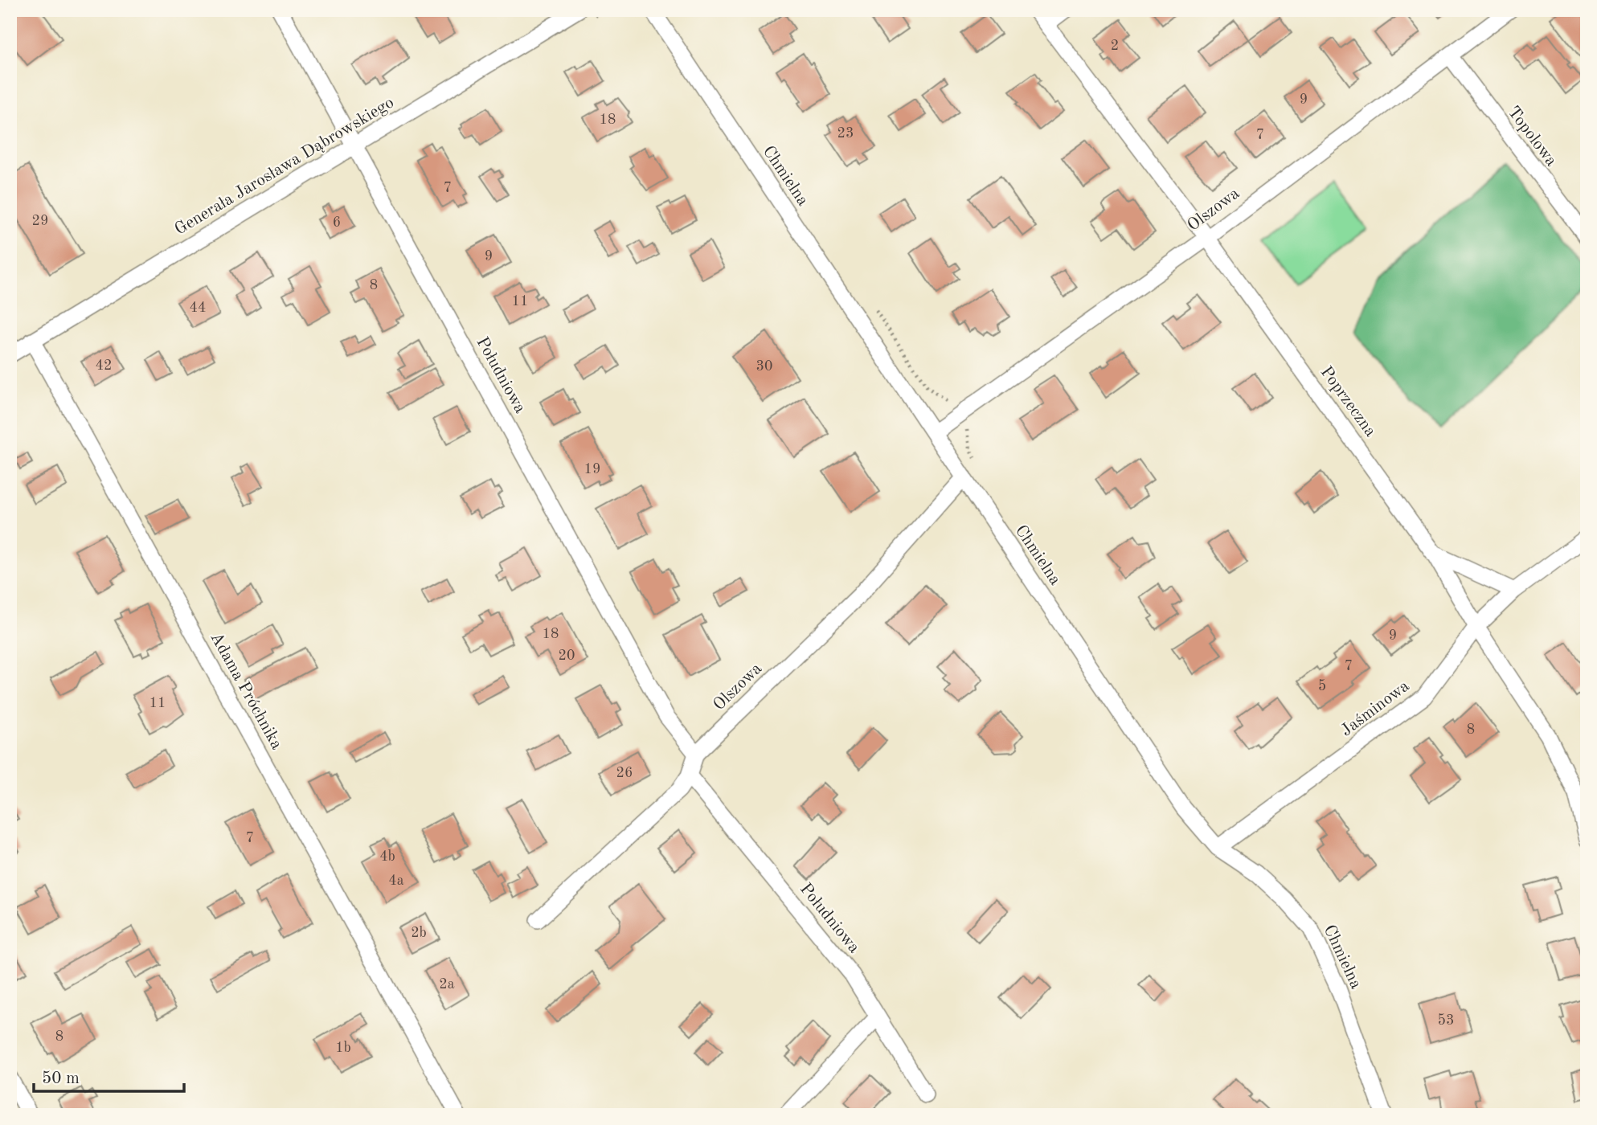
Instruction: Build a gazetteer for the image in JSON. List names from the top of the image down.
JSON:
{
  "streets": {
    "street": [
      "Topolowa",
      "Generała Jarosława Dąbrowskiego",
      "Chmielna",
      "Olszowa",
      "Południowa",
      "Poprzeczna",
      "Adama Próchnika",
      "Jaśminowa"
    ]
  },
  "crossings": [
    ["Topolowa", "Olszowa"],
    ["Generała Jarosława Dąbrowskiego", "Południowa"],
    ["Generała Jarosława Dąbrowskiego", "Adama Próchnika"],
    ["Chmielna", "Olszowa"],
    ["Chmielna", "Jaśminowa"],
    ["Olszowa", "Południowa"],
    ["Olszowa", "Poprzeczna"],
    ["Poprzeczna", "Jaśminowa"]
  ],
  "house_numbers": [
    "2",
    "9",
    "18",
    "23",
    "7",
    "7",
    "29",
    "6",
    "9",
    "8",
    "11",
    "44",
    "42",
    "30",
    "19",
    "18",
    "9",
    "20",
    "7",
    "5",
    "11",
    "8",
    "26",
    "7",
    "4b",
    "4a",
    "2b",
    "2a",
    "53",
    "8",
    "1b"
  ],
  "scale_bar": "50 m"
}
